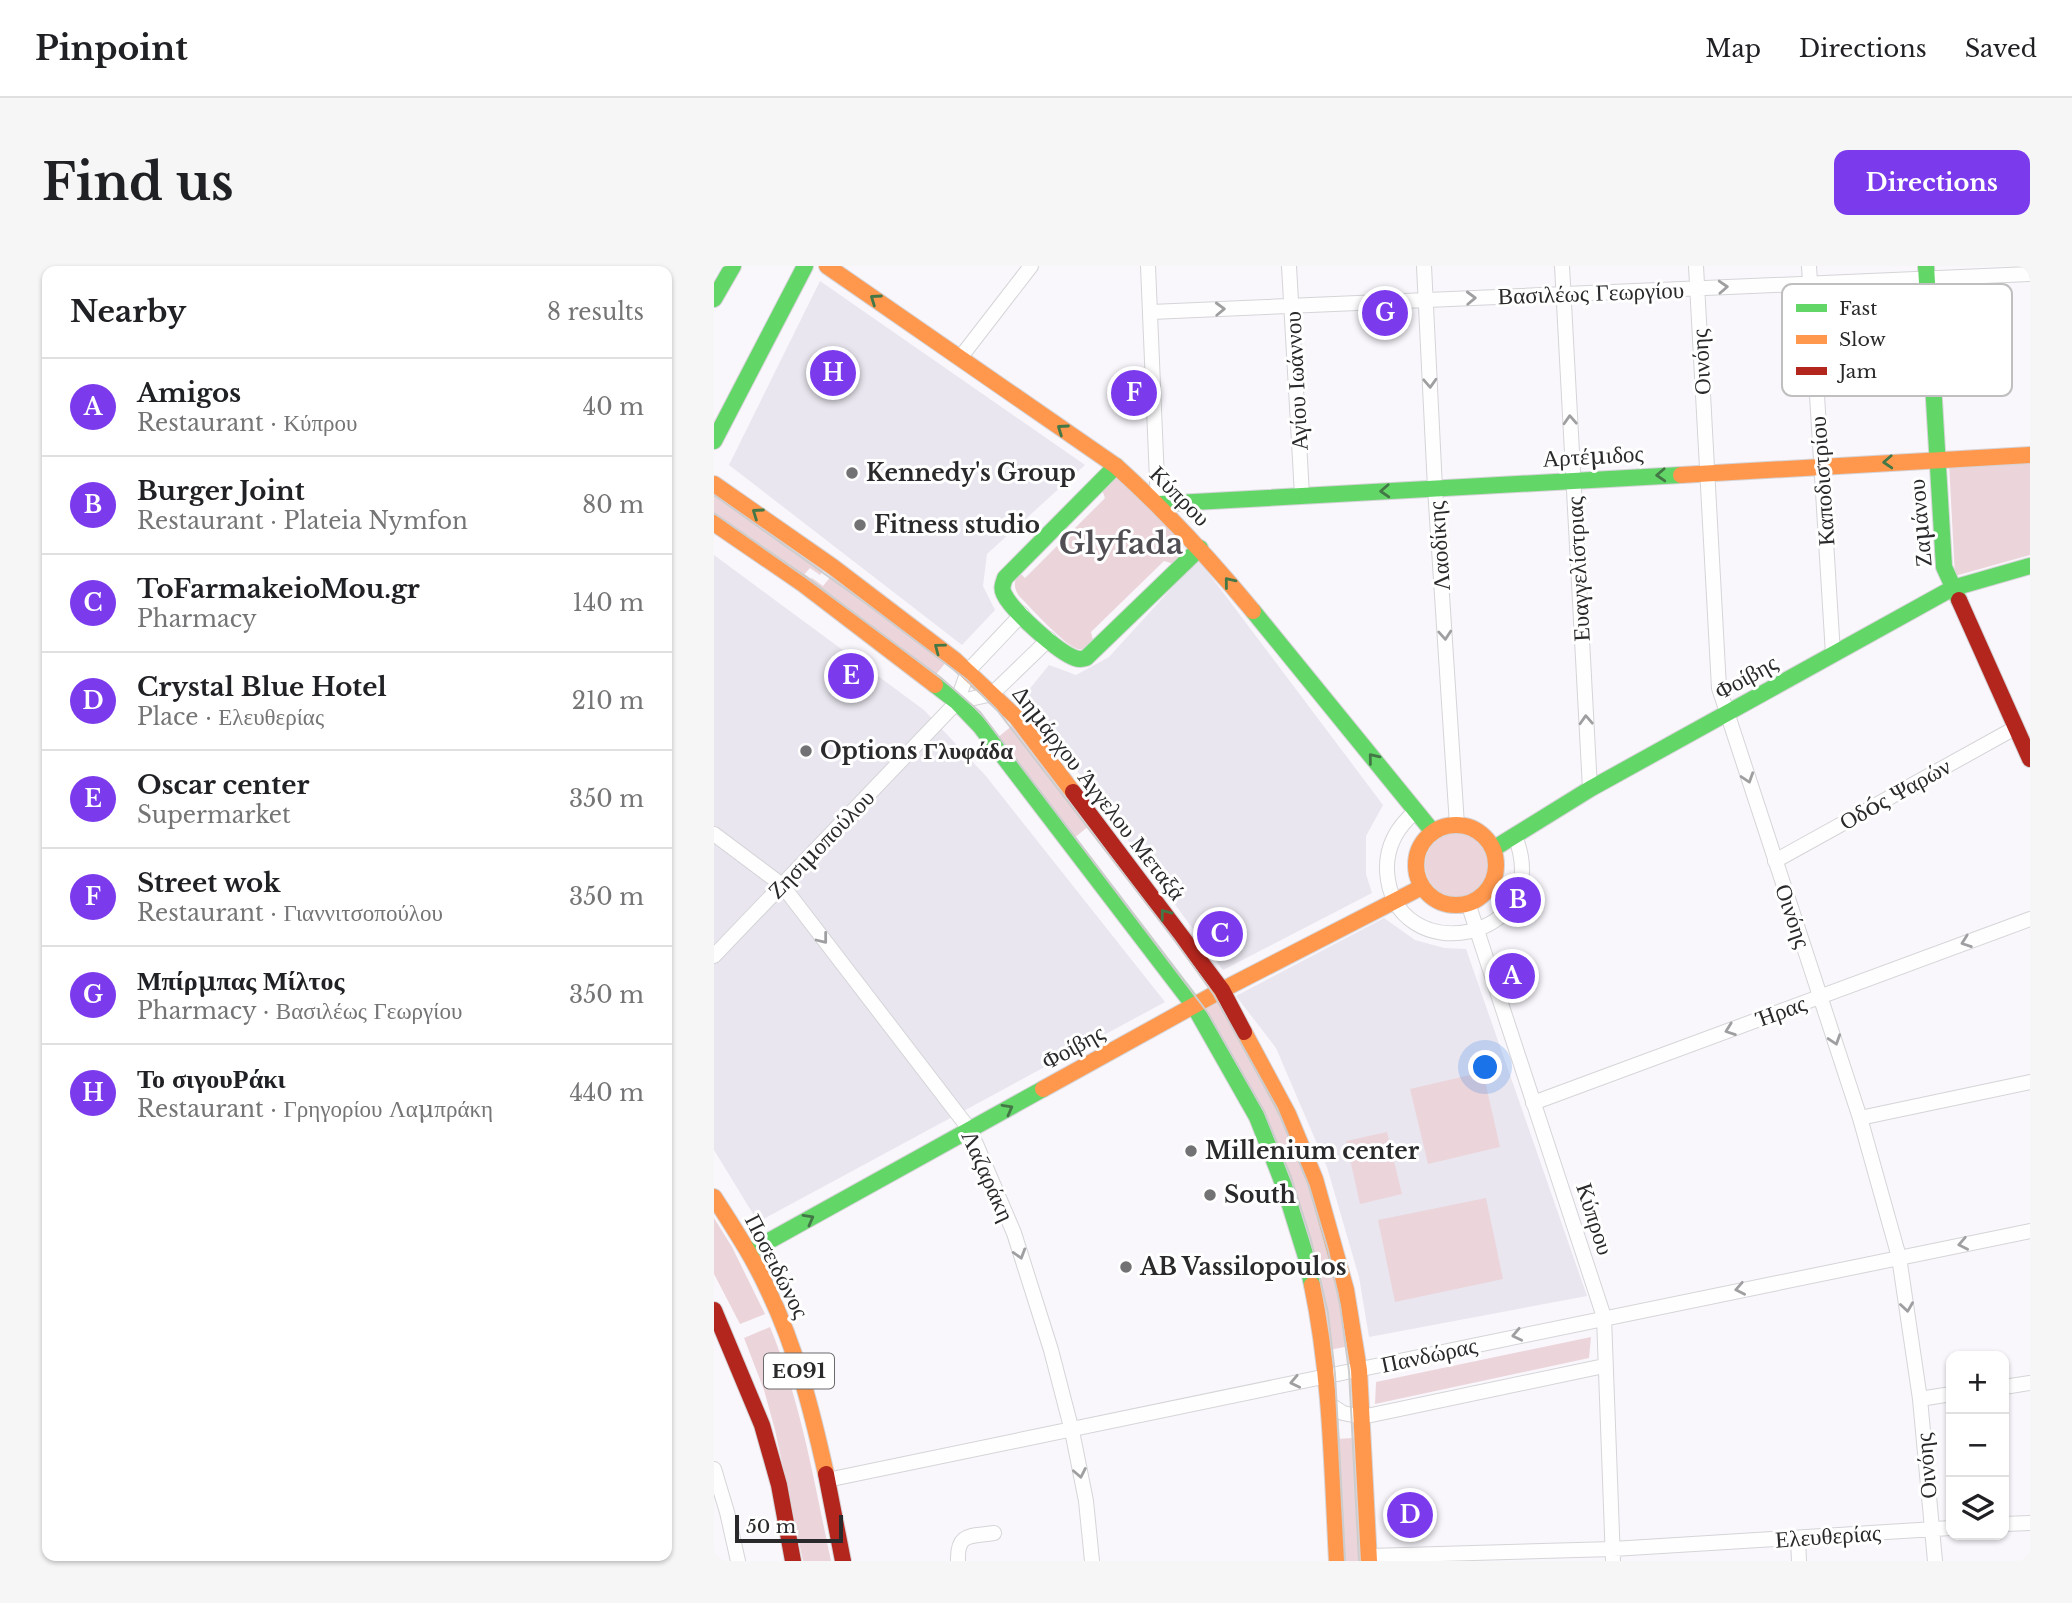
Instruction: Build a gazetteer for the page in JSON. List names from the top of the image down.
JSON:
{
  "streets": {
    "main road": [
      "Αρτέμιδος",
      "Κύπρου",
      "Ζαμάνου",
      "Φοίβης",
      "Δημάρχου Άγγελου Μεταξά",
      "Ποσειδώνος",
      "ΕΟ91"
    ],
    "street": [
      "Βασιλέως Γεωργίου",
      "Οινόης",
      "Αγίου Ιωάννου",
      "Καποδιστρίου",
      "Λαοδίκης",
      "Ευαγγελίστριας",
      "Οδóς Ψαρών",
      "Ζησιμοπούλου",
      "Ήρας",
      "Λαζαράκη",
      "Πανδώρας",
      "Ελευθερίας"
    ]
  },
  "crossings": [
    ["Βασιλέως Γεωργίου", "Οινόης"],
    ["Βασιλέως Γεωργίου", "Αγίου Ιωάννου"],
    ["Βασιλέως Γεωργίου", "Καποδιστρίου"],
    ["Βασιλέως Γεωργίου", "Λαοδίκης"],
    ["Βασιλέως Γεωργίου", "Ευαγγελίστριας"],
    ["Οινόης", "Αρτέμιδος"],
    ["Οινόης", "Φοίβης"],
    ["Οινόης", "Οδóς Ψαρών"],
    ["Οινόης", "Ήρας"],
    ["Οινόης", "Πανδώρας"],
    ["Οινόης", "Ελευθερίας"],
    ["Αγίου Ιωάννου", "Αρτέμιδος"],
    ["Αρτέμιδος", "Καποδιστρίου"],
    ["Αρτέμιδος", "Κύπρου"],
    ["Αρτέμιδος", "Ζαμάνου"],
    ["Αρτέμιδος", "Λαοδίκης"],
    ["Αρτέμιδος", "Ευαγγελίστριας"],
    ["Καποδιστρίου", "Φοίβης"],
    ["Κύπρου", "Λαοδίκης"],
    ["Κύπρου", "Φοίβης"],
    ["Κύπρου", "Ήρας"],
    ["Κύπρου", "Πανδώρας"],
    ["Κύπρου", "Ελευθερίας"],
    ["Ζαμάνου", "Φοίβης"],
    ["Ζαμάνου", "Οδóς Ψαρών"],
    ["Λαοδίκης", "Φοίβης"],
    ["Ευαγγελίστριας", "Φοίβης"],
    ["Φοίβης", "Δημάρχου Άγγελου Μεταξά"],
    ["Φοίβης", "Λαζαράκη"],
    ["Φοίβης", "Ποσειδώνος"],
    ["Δημάρχου Άγγελου Μεταξά", "Ζησιμοπούλου"],
    ["Δημάρχου Άγγελου Μεταξά", "Πανδώρας"],
    ["Δημάρχου Άγγελου Μεταξά", "Ελευθερίας"],
    ["Ζησιμοπούλου", "Λαζαράκη"],
    ["Λαζαράκη", "Πανδώρας"],
    ["Ποσειδώνος", "Πανδώρας"]
  ],
  "one_way": [
    "Βασιλέως Γεωργίου",
    "Αρτέμιδος",
    "Κύπρου",
    "Λαοδίκης",
    "Ευαγγελίστριας",
    "Φοίβης",
    "Ήρας",
    "Λαζαράκη",
    "Πανδώρας"
  ],
  "districts": ["Glyfada"],
  "places": [
    "Kennedy's Group",
    "Fitness studio",
    "Options Γλυφάδα",
    "Millenium center",
    "South",
    "AB Vassilopoulos"
  ],
  "legend": ["Fast", "Slow", "Jam"],
  "scale_bar": "50 m",
  "page": {
    "header": "Pinpoint",
    "nav": ["Map", "Directions", "Saved"],
    "buttons": "Directions",
    "title": "Find us",
    "heading": ["Nearby", "8 results"],
    "pins": [
      "G",
      "H",
      "F",
      "E",
      "B",
      "C",
      "A",
      "D"
    ],
    "list": [
      {
        "mark": "A",
        "name": "Amigos",
        "note": "Restaurant · Κύπρου",
        "value": "40 m"
      },
      {
        "mark": "B",
        "name": "Burger Joint",
        "note": "Restaurant · Plateia Nymfon",
        "value": "80 m"
      },
      {
        "mark": "C",
        "name": "ToFarmakeioMou.gr",
        "note": "Pharmacy",
        "value": "140 m"
      },
      {
        "mark": "D",
        "name": "Crystal Blue Hotel",
        "note": "Place · Ελευθερίας",
        "value": "210 m"
      },
      {
        "mark": "E",
        "name": "Oscar center",
        "note": "Supermarket",
        "value": "350 m"
      },
      {
        "mark": "F",
        "name": "Street wok",
        "note": "Restaurant · Γιαννιτσοπούλου",
        "value": "350 m"
      },
      {
        "mark": "G",
        "name": "Μπίρμπας Μίλτος",
        "note": "Pharmacy · Βασιλέως Γεωργίου",
        "value": "350 m"
      },
      {
        "mark": "H",
        "name": "Το σιγουΡάκι",
        "note": "Restaurant · Γρηγορίου Λαμπράκη",
        "value": "440 m"
      }
    ],
    "map_buttons": ["+", "−"],
    "scale": "50 m"
  }
}
